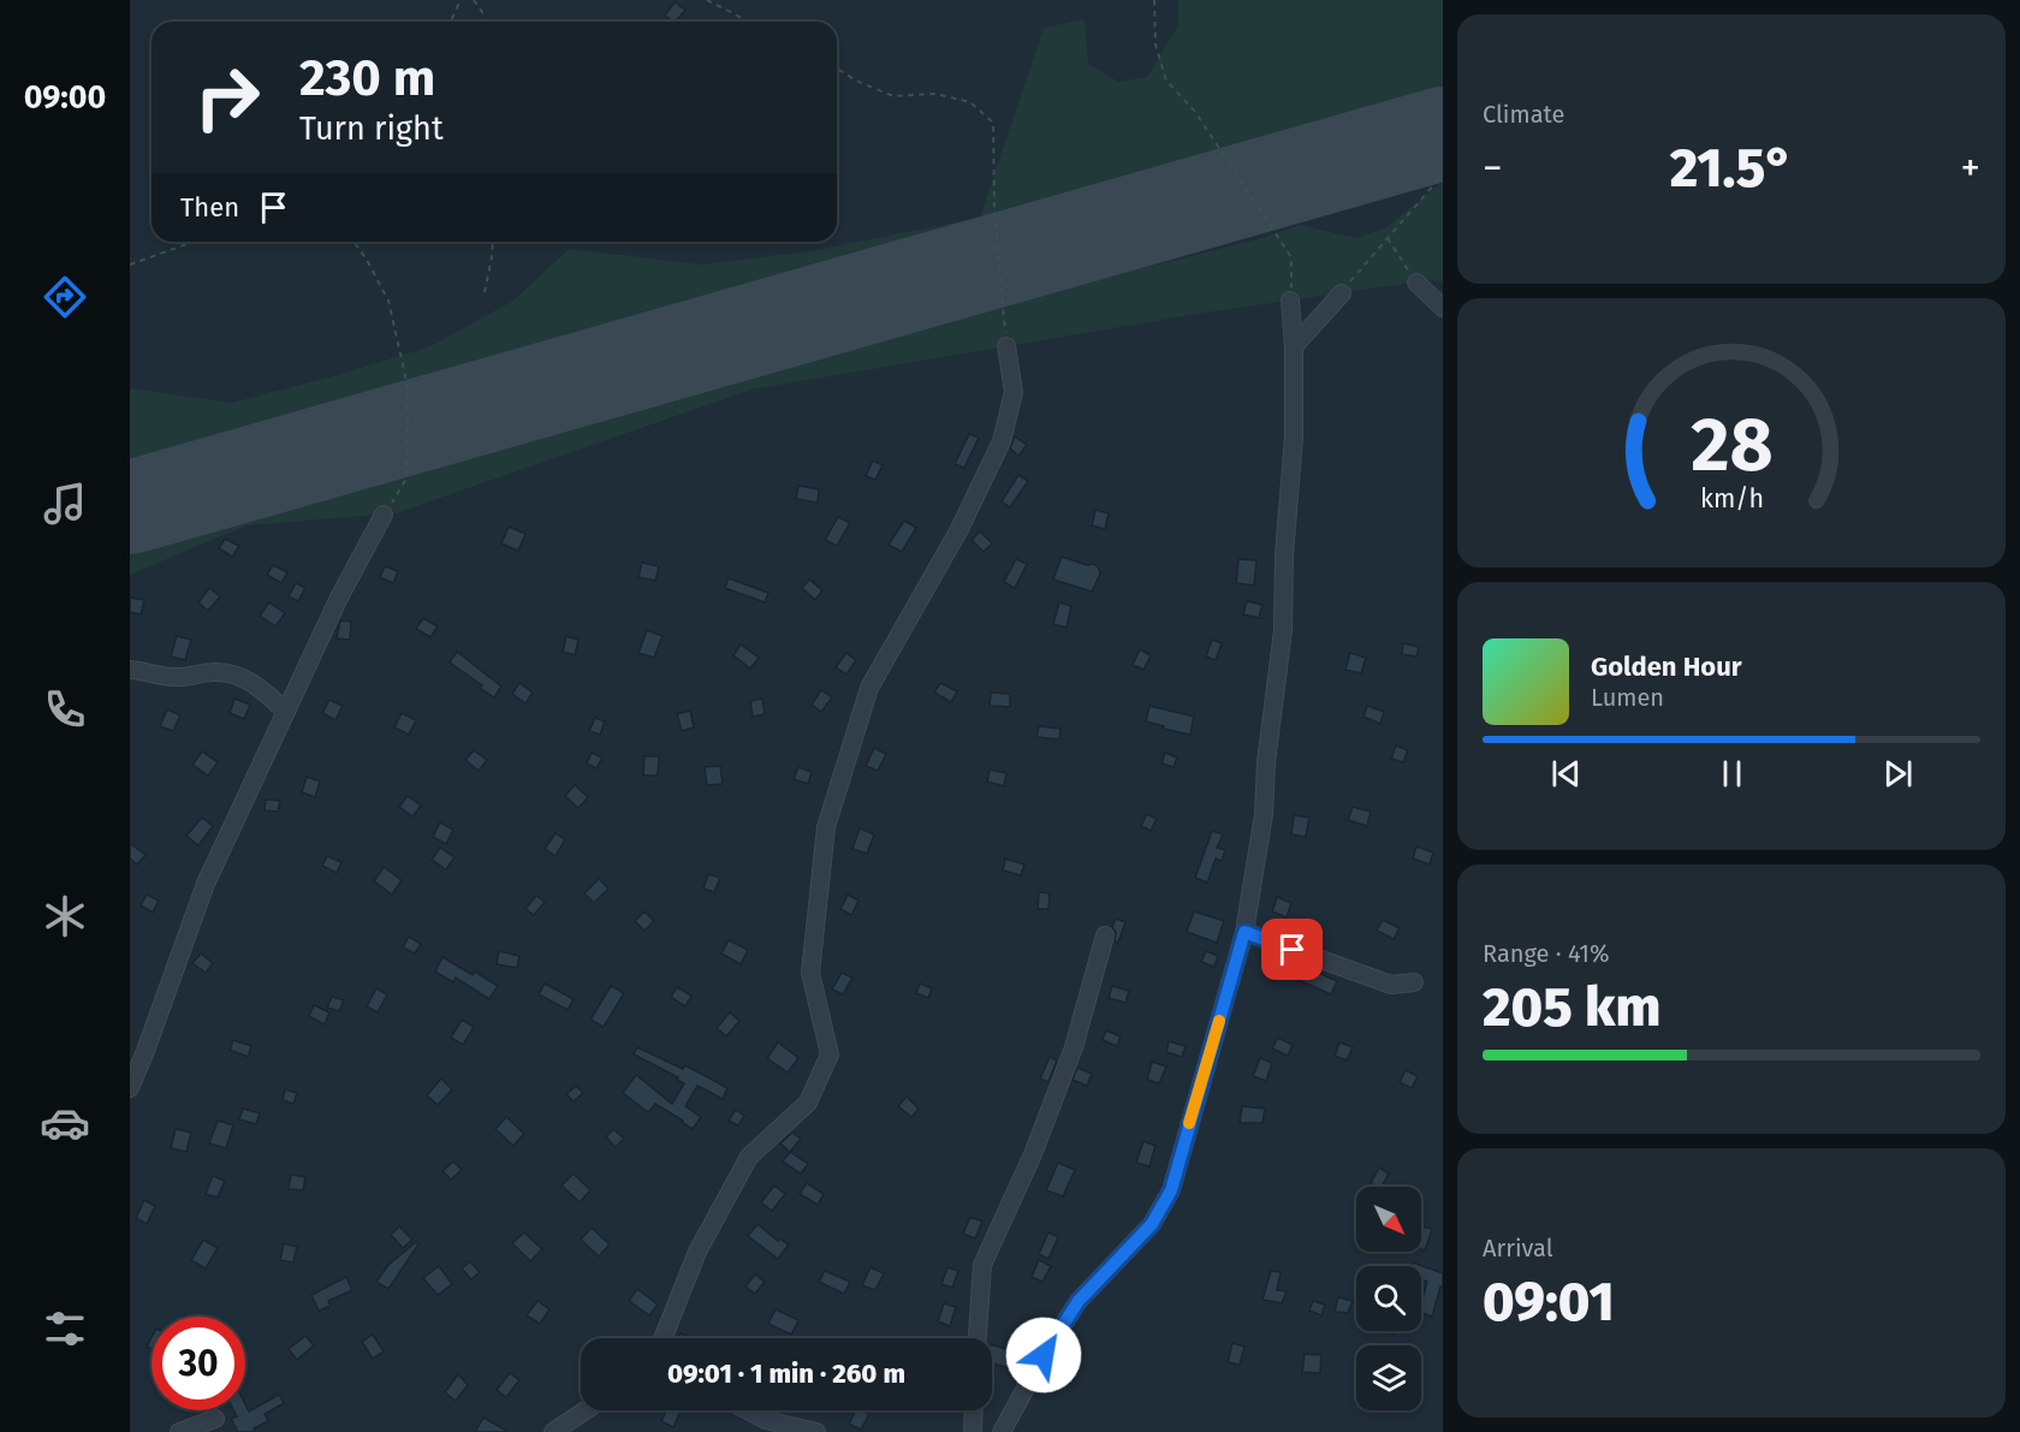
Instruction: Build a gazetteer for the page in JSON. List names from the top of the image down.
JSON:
{
  "north": "bottom right",
  "page": {
    "tabs": "09:00",
    "tile": [
      "Climate",
      ["Range · 41%", "205 km"],
      ["Arrival", "09:01"]
    ],
    "turn": ["230 m", "Turn right"],
    "heat": ["−", "21.5°", "+"],
    "then": "Then",
    "song": ["Golden Hour", "Lumen"],
    "limit": "30",
    "trip": "09:01 · 1 min · 260 m",
    "gauge": ["28", "km/h"]
  }
}
